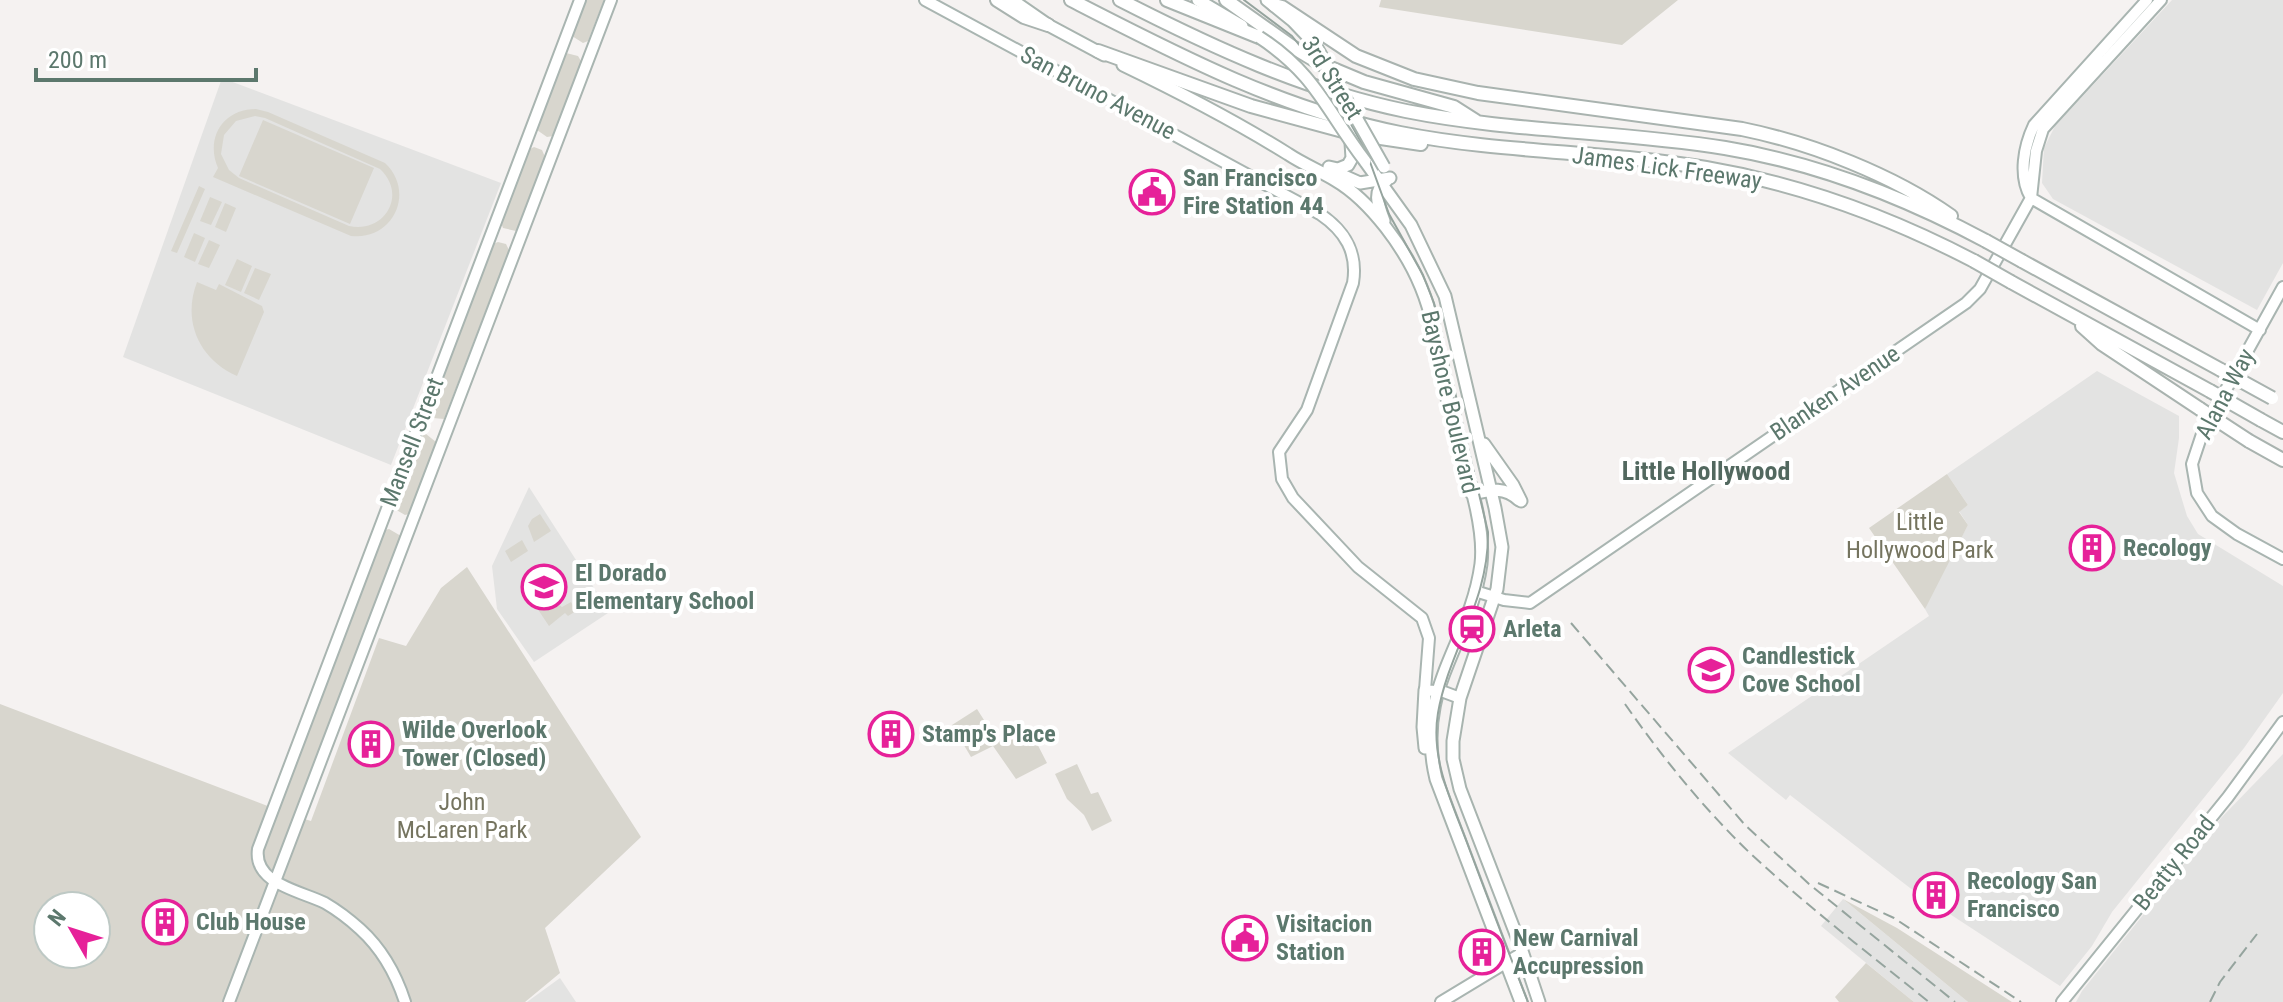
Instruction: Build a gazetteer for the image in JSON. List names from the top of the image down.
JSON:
{
  "streets": {
    "highway": ["James Lick Freeway"],
    "main road": ["3rd Street", "Bayshore Boulevard"],
    "street": [
      "San Bruno Avenue",
      "Blanken Avenue",
      "Alana Way",
      "Mansell Street",
      "Beatty Road"
    ]
  },
  "crossings": [
    ["3rd Street", "Bayshore Boulevard"],
    ["San Bruno Avenue", "Bayshore Boulevard"],
    ["Blanken Avenue", "Bayshore Boulevard"]
  ],
  "districts": ["Little Hollywood"],
  "parks": ["Little Hollywood Park", "John McLaren Park"],
  "places": {
    "public building": ["San Francisco Fire Station 44", "Visitacion Station"],
    "building": [
      "Recology",
      "Stamp's Place",
      "Wilde Overlook Tower (Closed)",
      "Recology San Francisco",
      "Club House",
      "New Carnival Accupression"
    ],
    "school or university": ["El Dorado Elementary School", "Candlestick Cove School"],
    "station": ["Arleta"]
  },
  "scale_bar": "200 m",
  "north": "top left"
}
